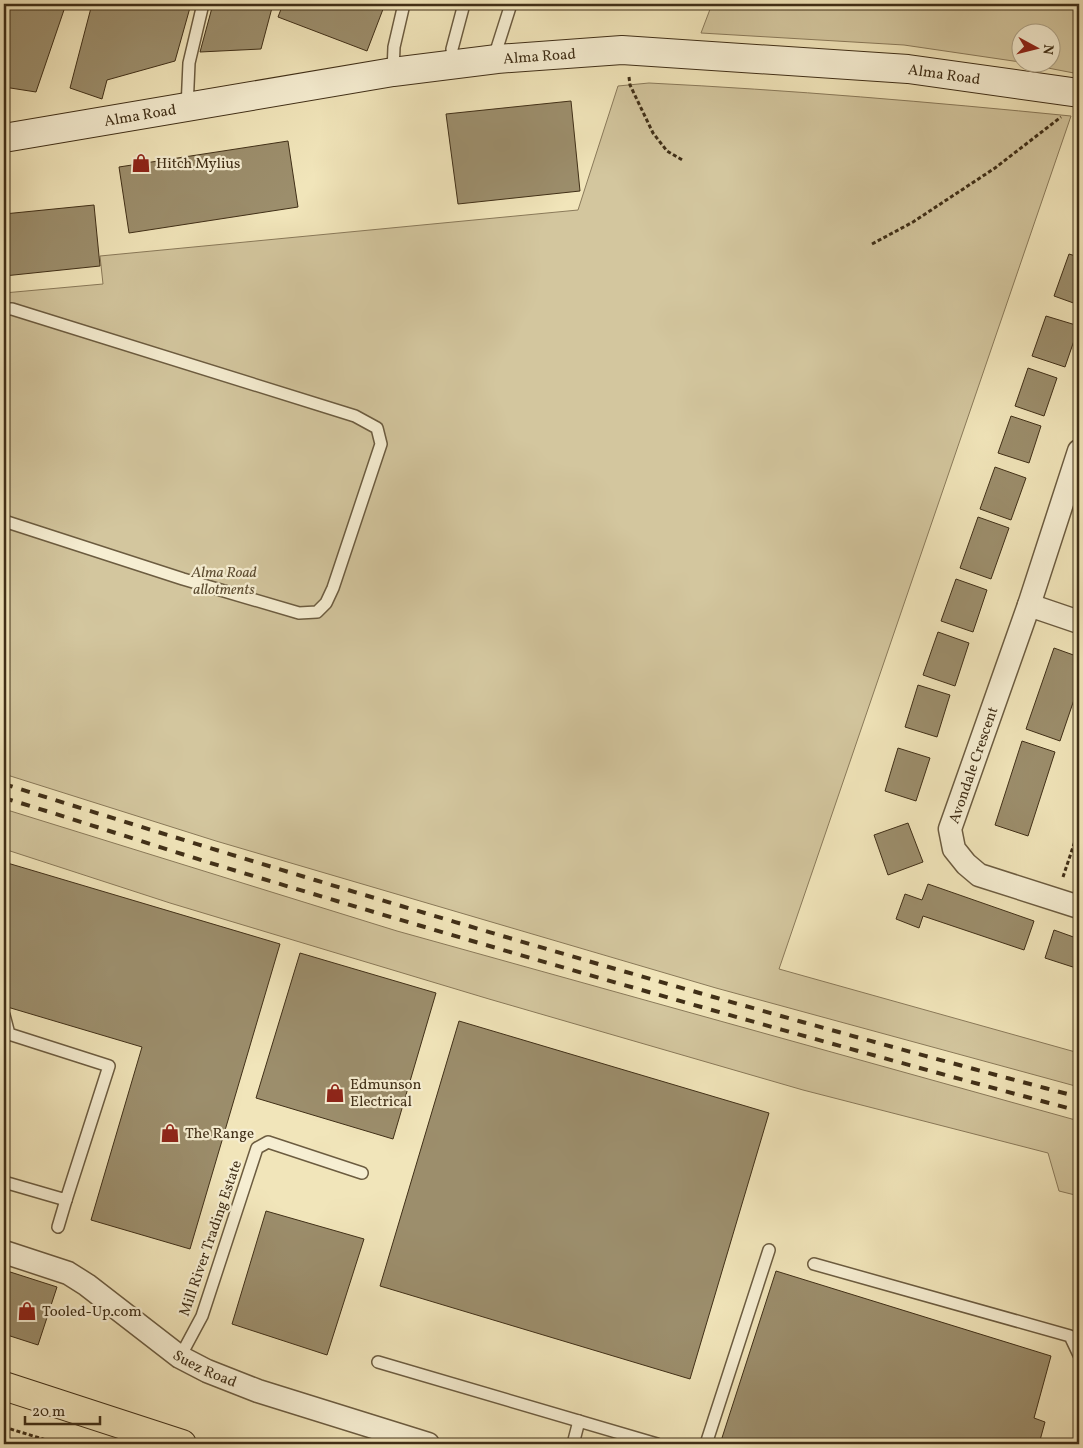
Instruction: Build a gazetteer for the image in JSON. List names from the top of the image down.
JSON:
{
  "streets": {
    "street": ["Alma Road", "Avondale Crescent", "Suez Road"],
    "lane": ["Mill River Trading Estate"]
  },
  "crossings": [
    ["Mill River Trading Estate", "Suez Road"]
  ],
  "parks": ["Alma Road allotments"],
  "places": {
    "shop": [
      "Hitch Mylius",
      "Edmunson Electrical",
      "The Range",
      "Tooled-Up.com"
    ]
  },
  "scale_bar": "20 m",
  "north": "right"
}
